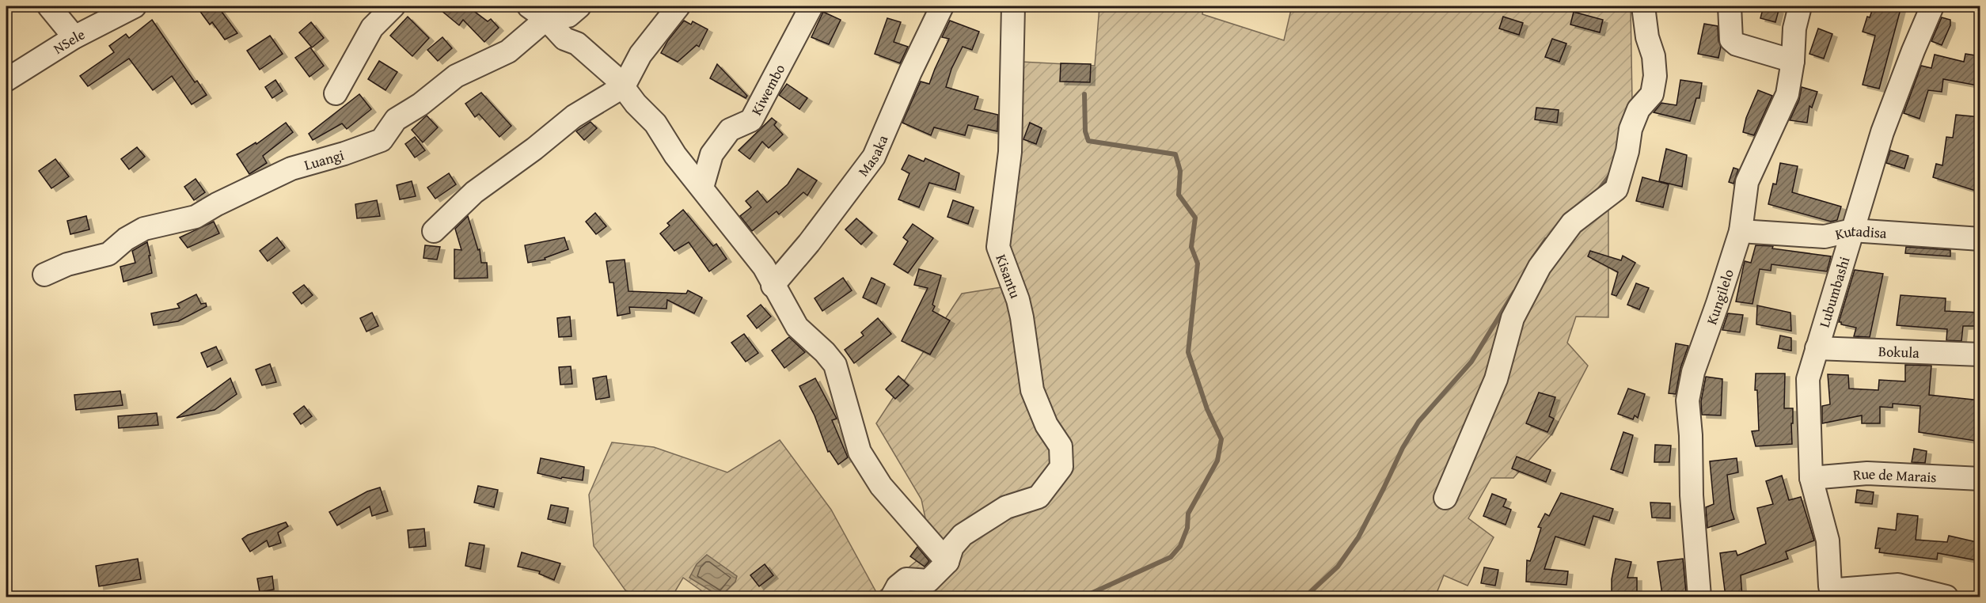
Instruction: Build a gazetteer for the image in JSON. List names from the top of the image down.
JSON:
{
  "streets": {
    "street": [
      "NSele",
      "Kiwembo",
      "Masaka",
      "Luangi",
      "Kutadisa",
      "Kisantu",
      "Lubumbashi",
      "Kungilelo",
      "Bokula",
      "Rue de Marais"
    ]
  },
  "crossings": [
    ["Kutadisa", "Lubumbashi"],
    ["Kutadisa", "Kungilelo"],
    ["Lubumbashi", "Bokula"],
    ["Lubumbashi", "Rue de Marais"]
  ]
}
